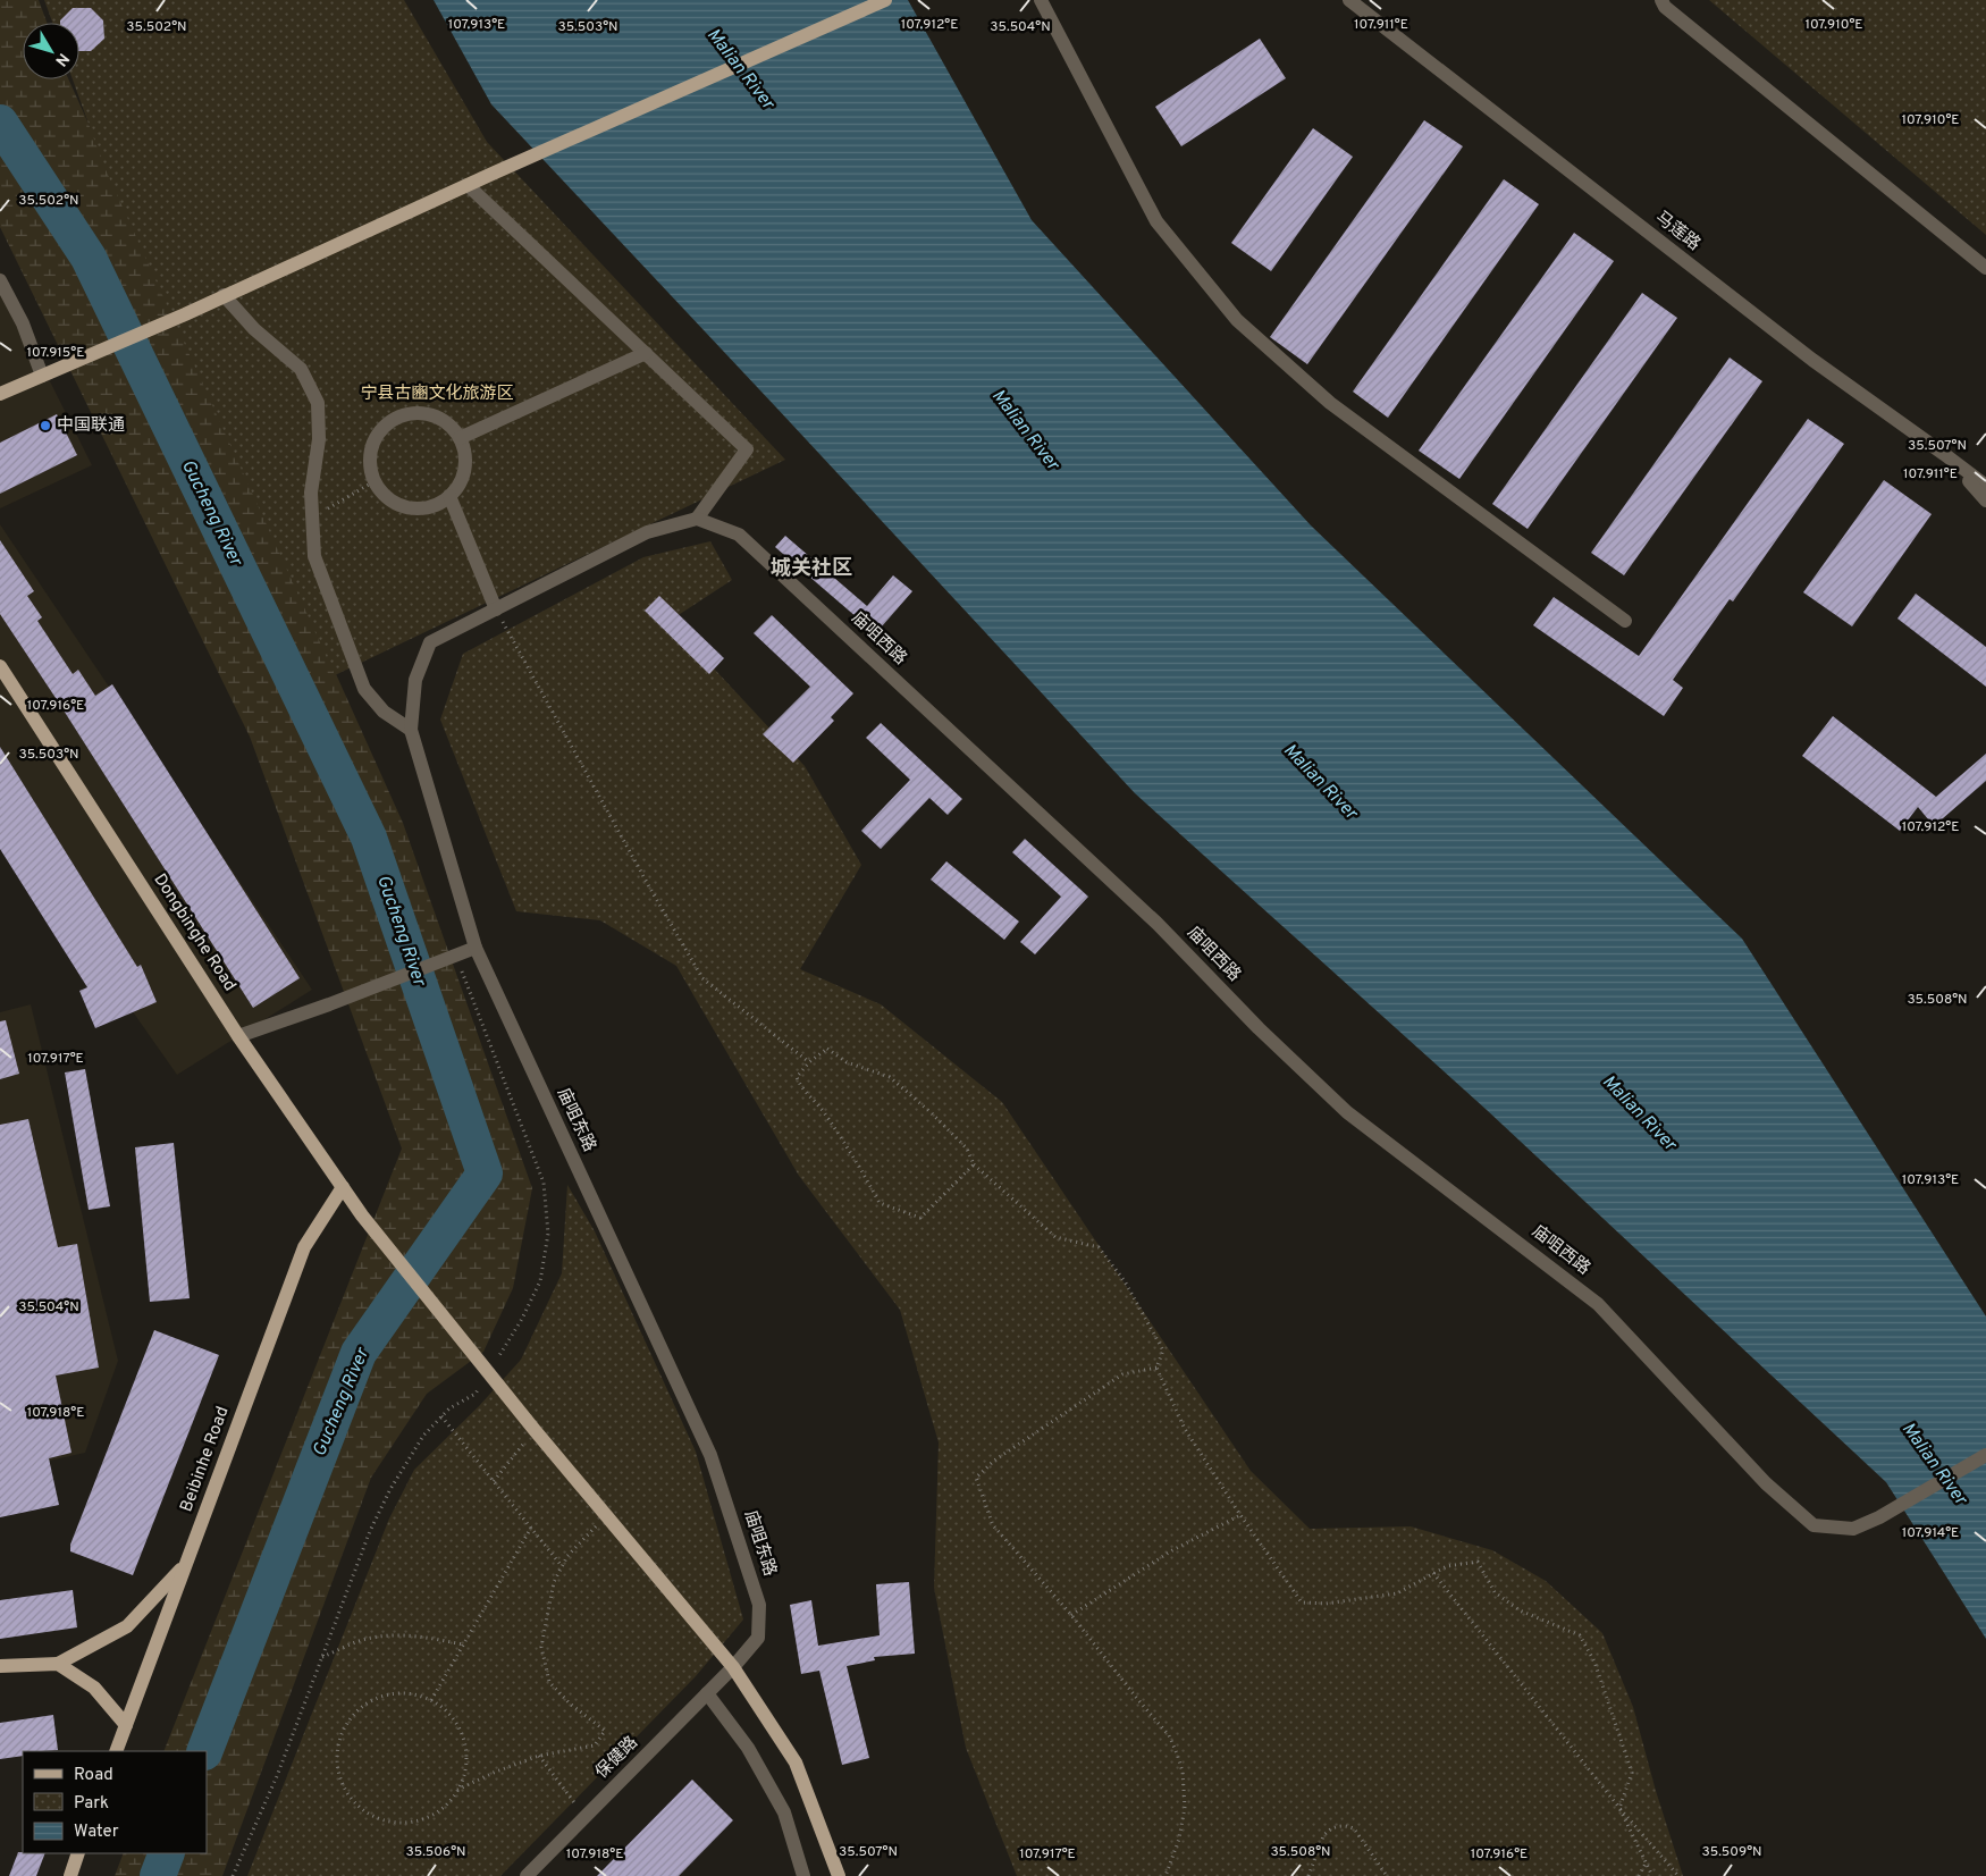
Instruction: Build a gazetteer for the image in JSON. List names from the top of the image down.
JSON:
{
  "streets": {
    "main road": ["Dongbinghe Road", "Beibinhe Road"],
    "street": [
      "马莲路",
      "庙咀西路",
      "庙咀东路",
      "保健路"
    ]
  },
  "crossings": [
    ["Dongbinghe Road", "庙咀东路"],
    ["Dongbinghe Road", "Beibinhe Road"],
    ["Dongbinghe Road", "保健路"],
    ["庙咀东路", "保健路"]
  ],
  "districts": ["城关社区"],
  "water": ["Malian River", "Gucheng River"],
  "parks": ["宁县古豳文化旅游区"],
  "places": ["中国联通"],
  "legend": ["Road", "Park", "Water"],
  "north": "bottom right",
  "coordinates": [
    "107.913°E",
    "107.912°E",
    "107.911°E",
    "107.910°E",
    "35.502°N",
    "35.503°N",
    "35.504°N",
    "107.915°E",
    "35.507°N",
    "107.916°E",
    "35.508°N",
    "107.917°E",
    "107.918°E",
    "107.914°E",
    "35.506°N",
    "35.509°N"
  ]
}
